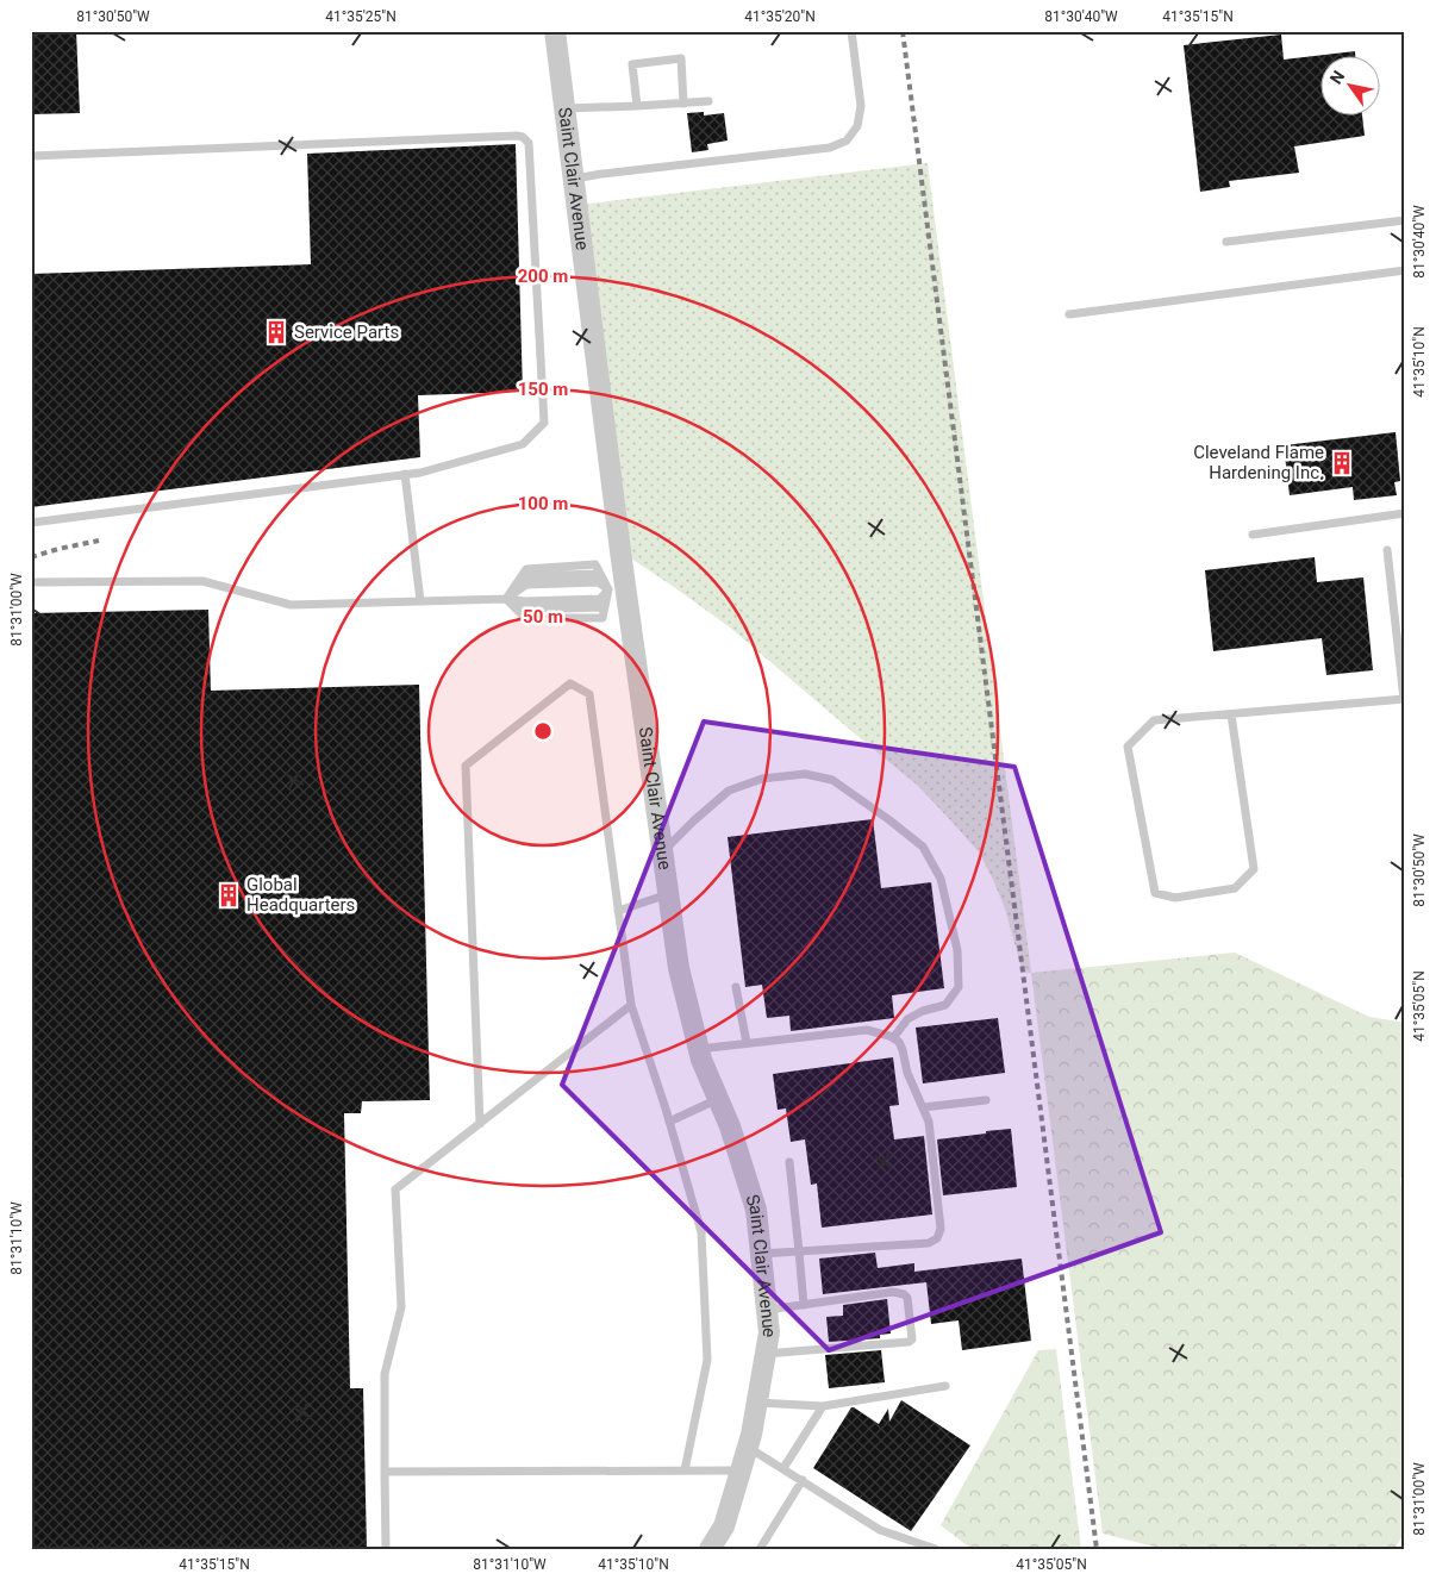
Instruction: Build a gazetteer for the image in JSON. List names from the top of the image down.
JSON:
{
  "streets": {
    "street": ["Saint Clair Avenue"]
  },
  "places": {
    "building": ["Service Parts", "Cleveland Flame Hardening Inc.", "Global Headquarters"]
  },
  "north": "top left",
  "coordinates": [
    "81°30'50\"W",
    "41°35'25\"N",
    "41°35'20\"N",
    "81°30'40\"W",
    "41°35'15\"N",
    "41°35'10\"N",
    "81°31'00\"W",
    "41°35'05\"N",
    "81°31'10\"W"
  ],
  "rings": [
    "200 m",
    "150 m",
    "100 m",
    "50 m"
  ]
}
